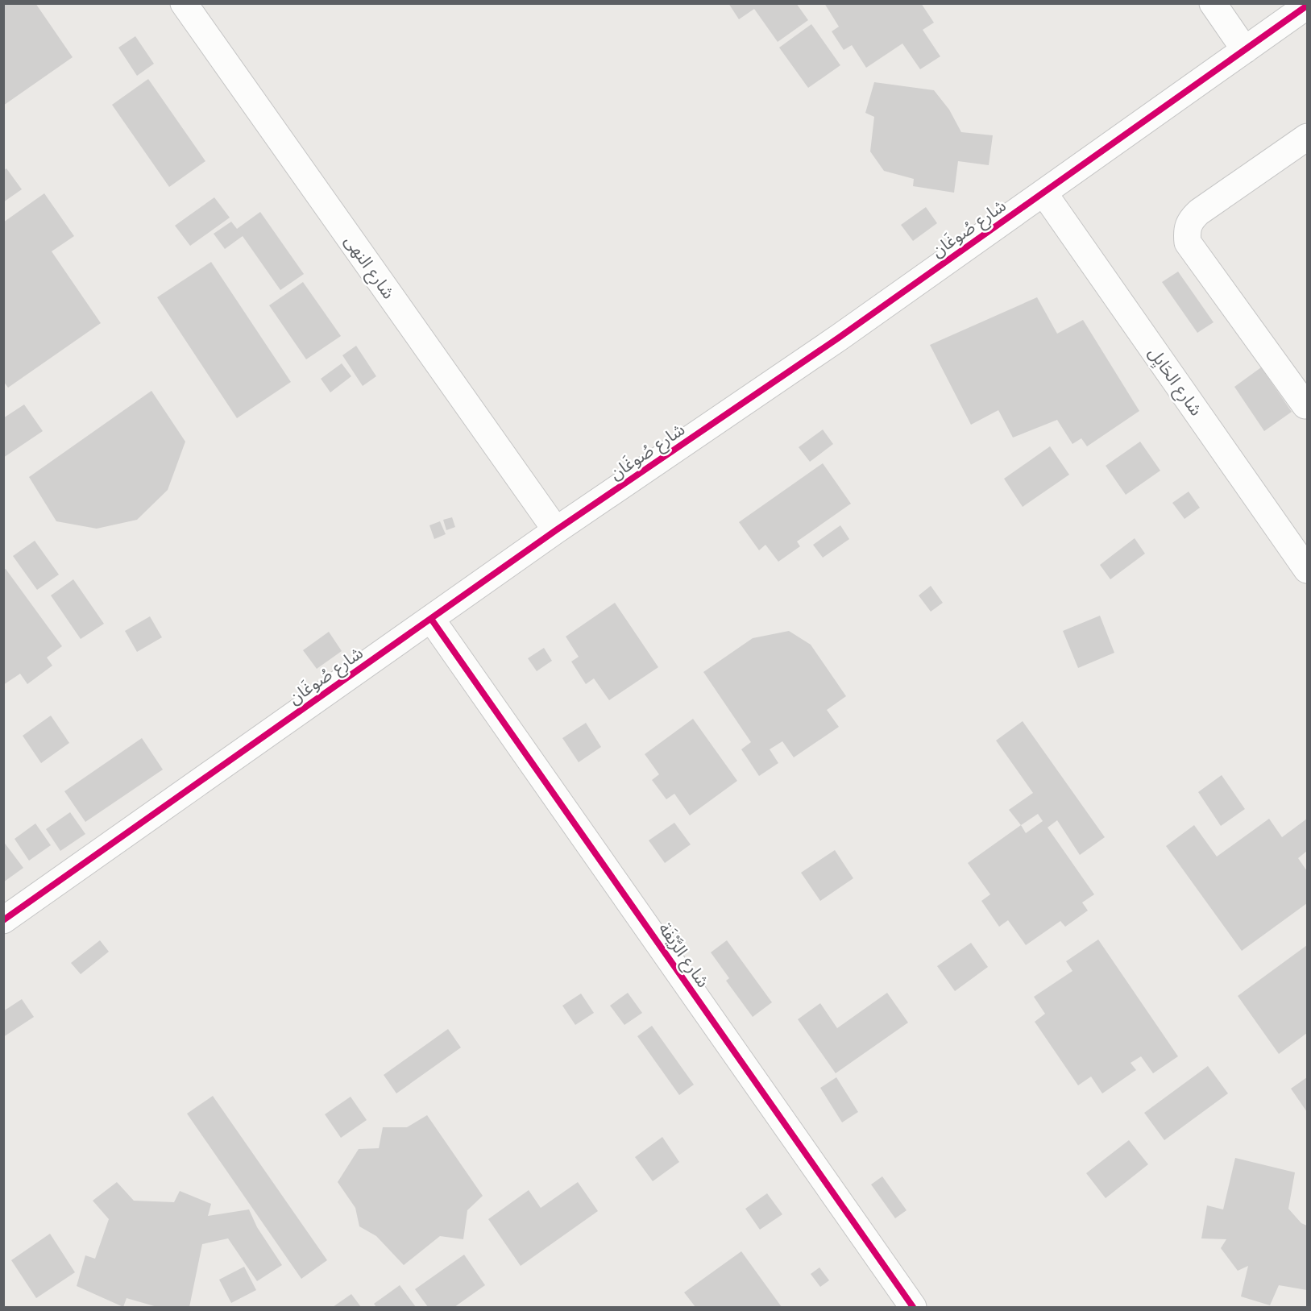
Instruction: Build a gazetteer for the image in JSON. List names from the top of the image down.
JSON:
{
  "streets": {
    "street": [
      "شارع صُوغَان",
      "شارع النهى",
      "شارع الحَايِل",
      "شارع الرَّيْفَة"
    ]
  },
  "crossings": [
    ["شارع صُوغَان", "شارع النهى"],
    ["شارع صُوغَان", "شارع الحَايِل"],
    ["شارع صُوغَان", "شارع الرَّيْفَة"]
  ]
}
